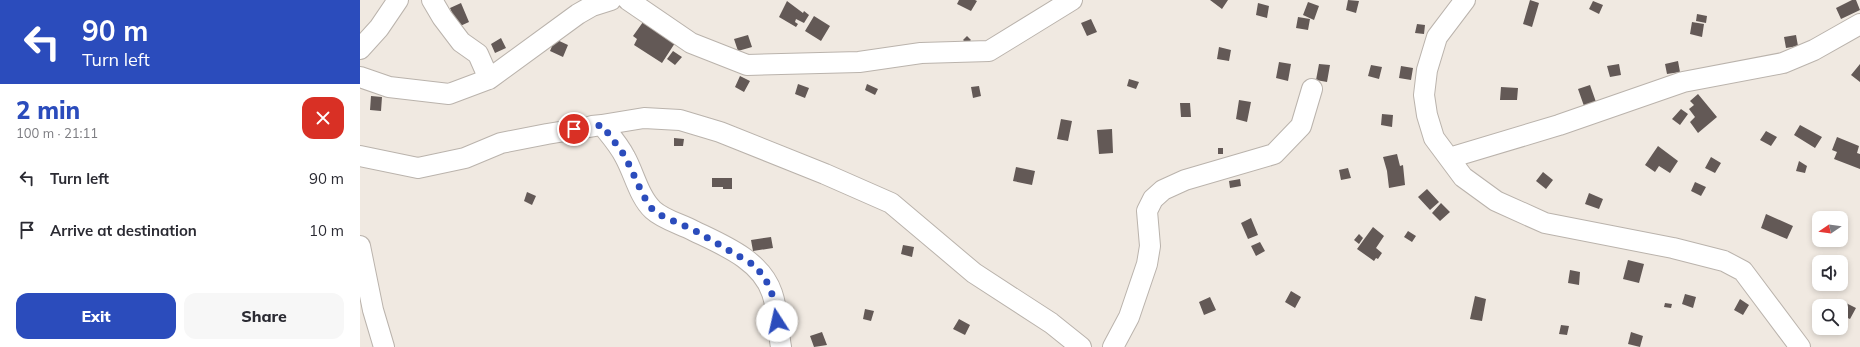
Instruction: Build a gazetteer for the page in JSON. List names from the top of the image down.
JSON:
{
  "north": "left",
  "page": {
    "turn": ["90 m", "Turn left"],
    "heading": ["2 min", "100 m · 21:11"],
    "list": [
      {
        "name": "Turn left",
        "value": "90 m"
      },
      {
        "name": "Arrive at destination",
        "value": "10 m"
      }
    ],
    "buttons": ["Exit", "Share"]
  }
}
